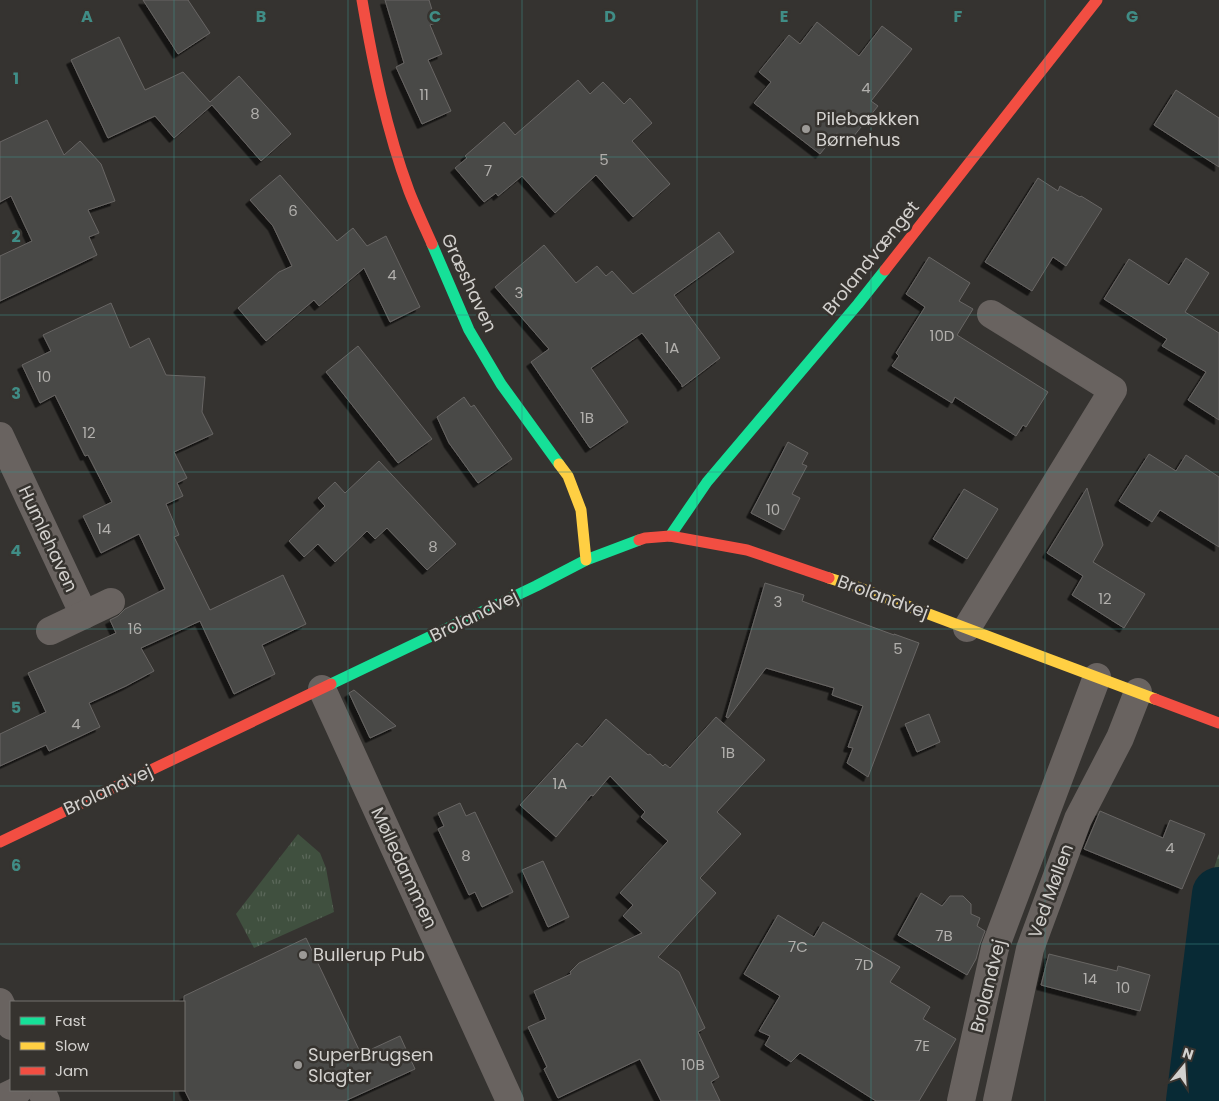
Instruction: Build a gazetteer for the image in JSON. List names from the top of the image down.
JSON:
{
  "streets": {
    "street": [
      "Brolandvænget",
      "Græshaven",
      "Humlehaven",
      "Brolandvej",
      "Mølledammen",
      "Ved Møllen"
    ]
  },
  "crossings": [
    ["Brolandvænget", "Brolandvej"],
    ["Græshaven", "Brolandvej"],
    ["Brolandvej", "Mølledammen"],
    ["Brolandvej", "Ved Møllen"]
  ],
  "places": ["Pilebækken Børnehus", "Bullerup Pub", "SuperBrugsen Slagter"],
  "house_numbers": [
    "4",
    "11",
    "8",
    "5",
    "7",
    "6",
    "4",
    "3",
    "10D",
    "1A",
    "10",
    "1B",
    "12",
    "10",
    "14",
    "8",
    "12",
    "3",
    "16",
    "5",
    "4",
    "1B",
    "1A",
    "4",
    "8",
    "7B",
    "7C",
    "7D",
    "14",
    "10",
    "7E",
    "10B"
  ],
  "legend": ["Fast", "Slow", "Jam"],
  "north": "top",
  "grid": {
    "columns": [
      "A",
      "B",
      "C",
      "D",
      "E",
      "F",
      "G"
    ],
    "rows": [
      "1",
      "2",
      "3",
      "4",
      "5",
      "6"
    ]
  }
}
